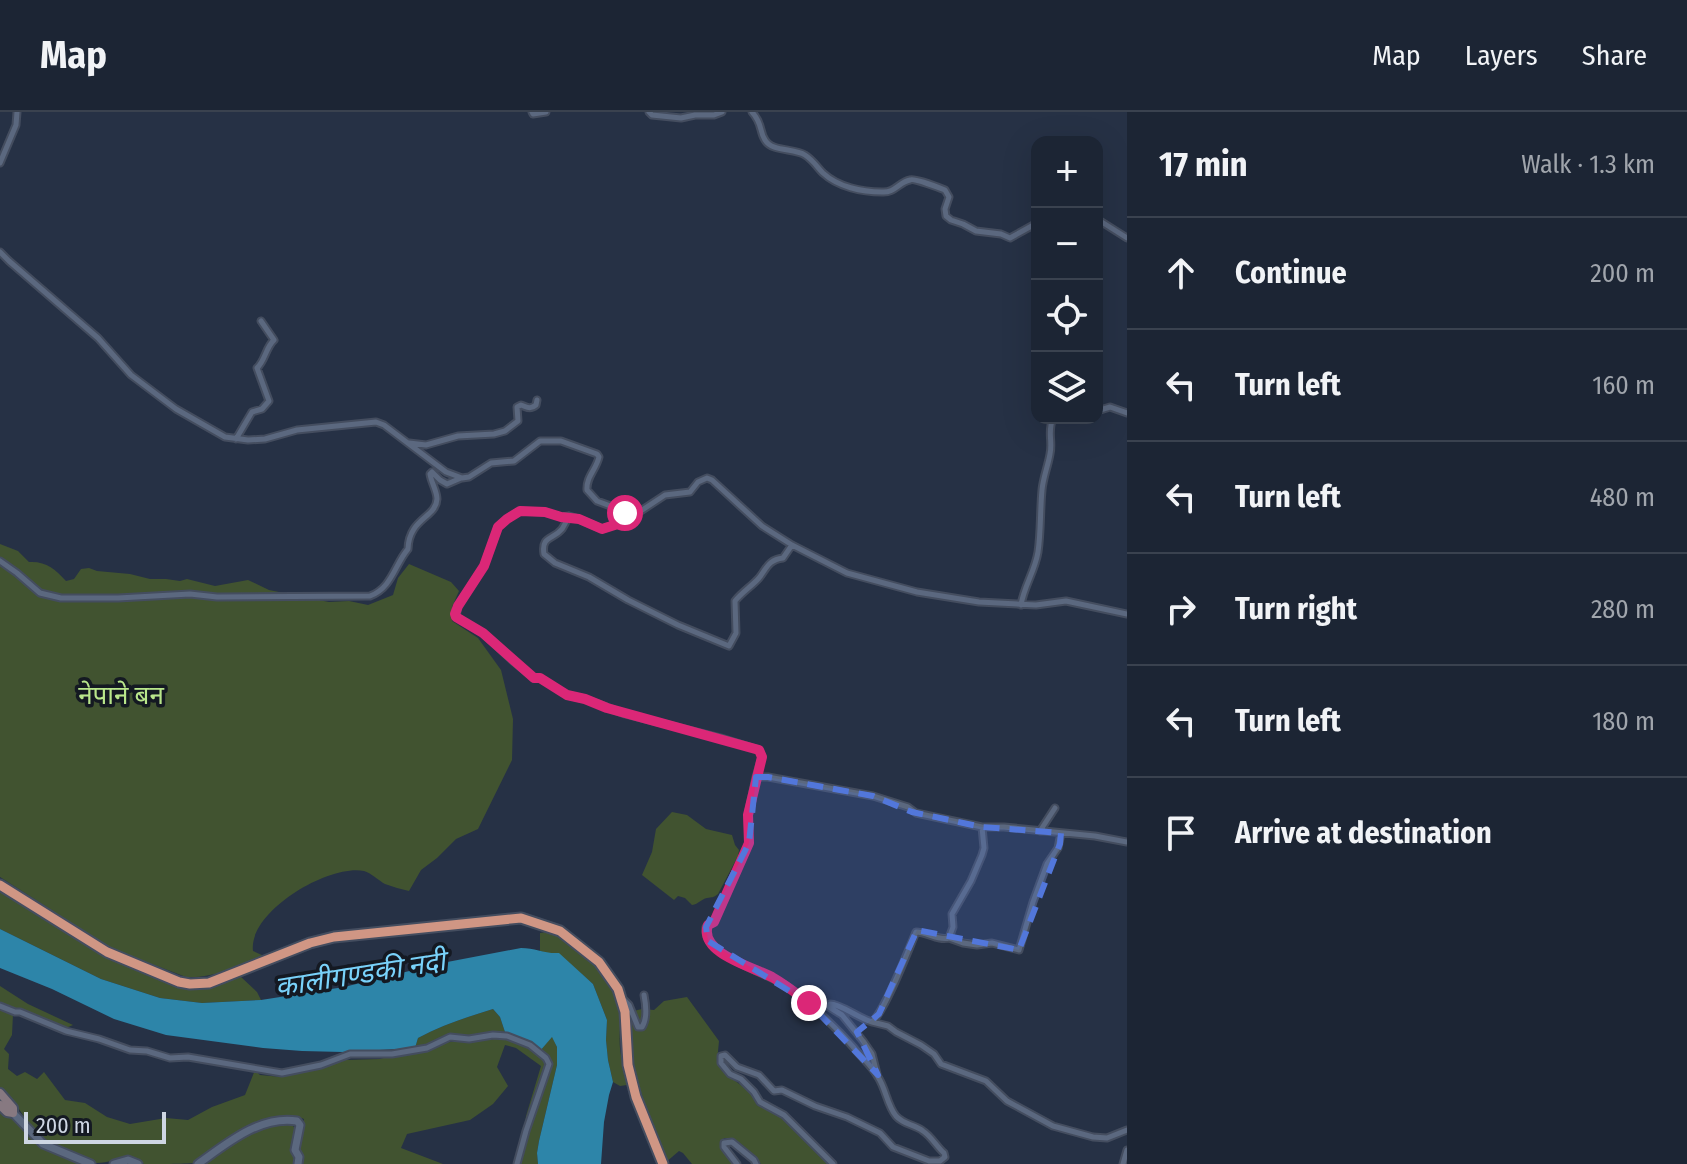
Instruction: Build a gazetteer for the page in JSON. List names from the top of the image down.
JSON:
{
  "water": ["कालीगण्डकी नदी"],
  "parks": ["नेपाने बन"],
  "scale_bar": "200 m",
  "page": {
    "header": "Map",
    "nav": ["Map", "Layers", "Share"],
    "heading": ["17 min", "Walk · 1.3 km"],
    "map_buttons": ["+", "−"],
    "list": [
      ["Continue", "200 m"],
      ["Turn left", "160 m"],
      ["Turn left", "480 m"],
      ["Turn right", "280 m"],
      ["Turn left", "180 m"],
      "Arrive at destination"
    ],
    "scale": "200 m"
  }
}
